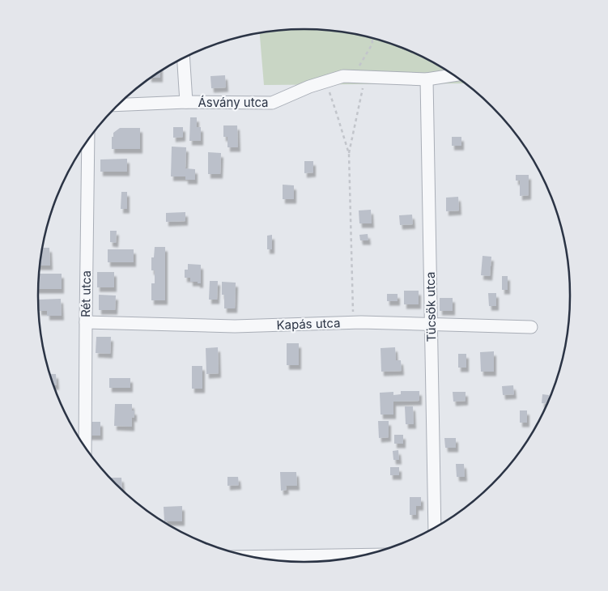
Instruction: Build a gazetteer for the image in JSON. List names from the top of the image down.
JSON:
{
  "streets": {
    "street": [
      "Ásvány utca",
      "Rét utca",
      "Tücsök utca",
      "Kapás utca"
    ]
  },
  "crossings": [
    ["Ásvány utca", "Tücsök utca"],
    ["Rét utca", "Kapás utca"],
    ["Tücsök utca", "Kapás utca"]
  ]
}
